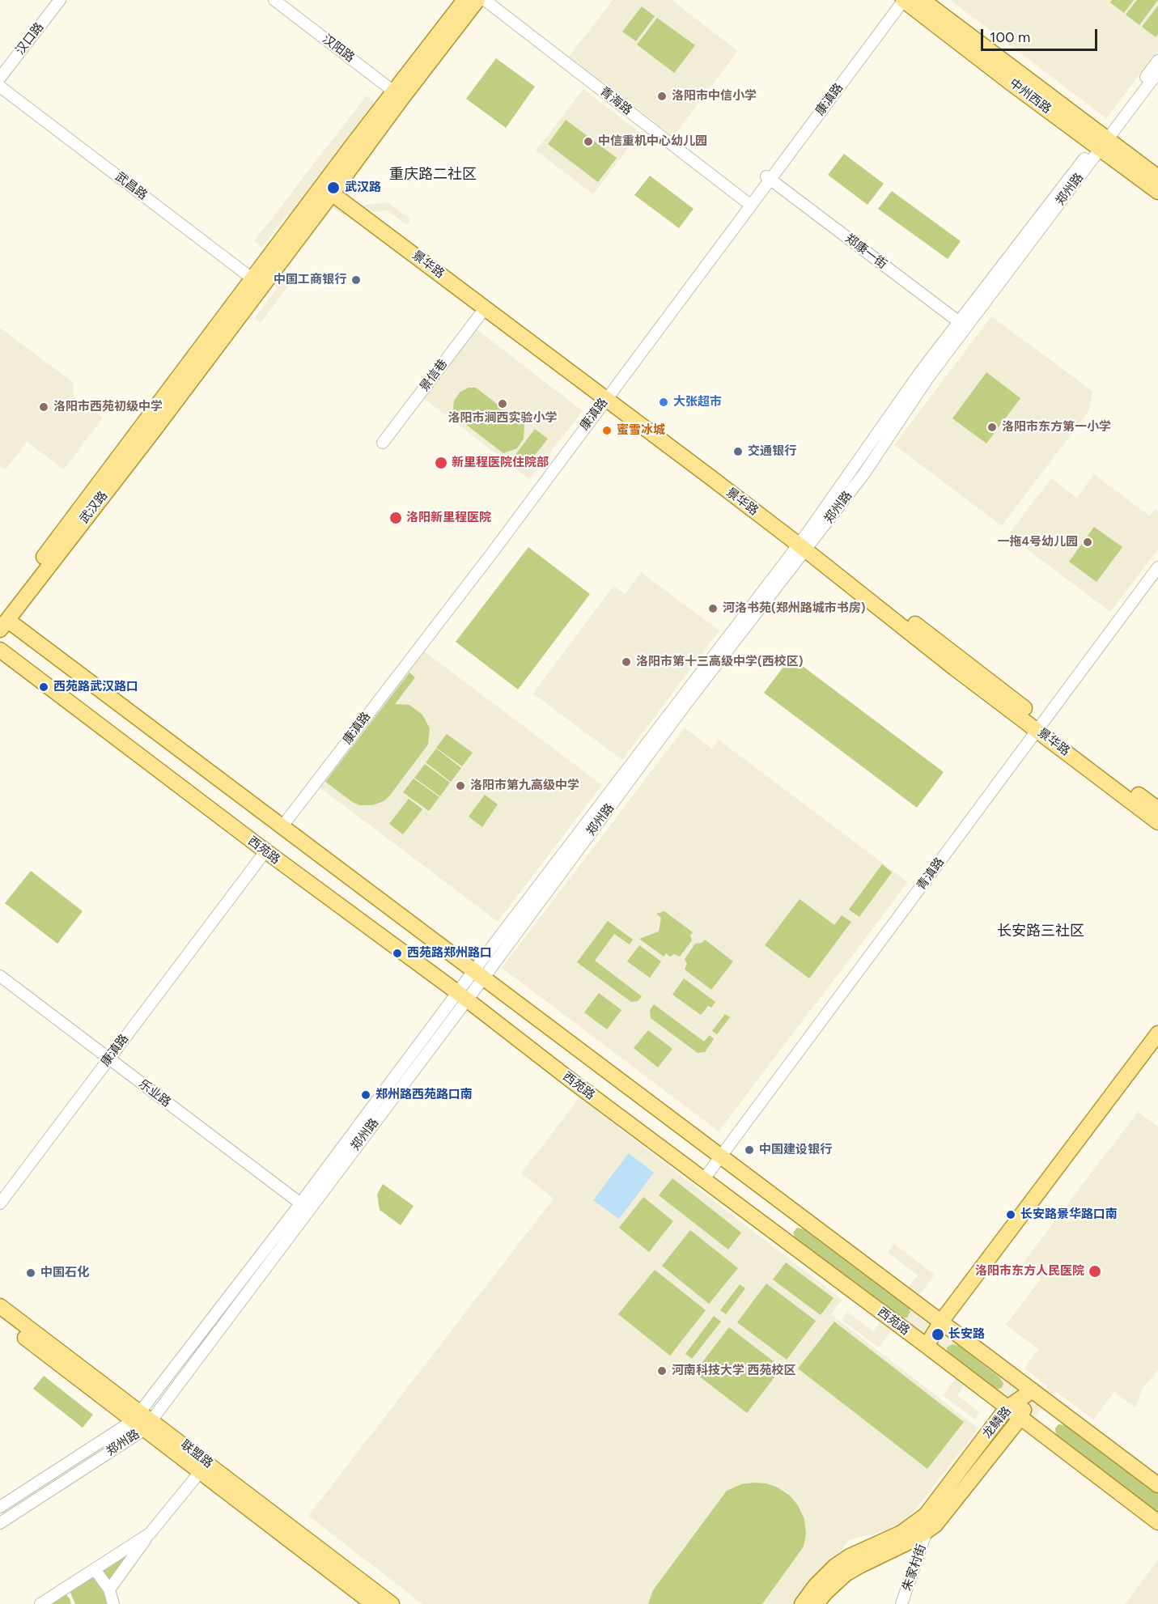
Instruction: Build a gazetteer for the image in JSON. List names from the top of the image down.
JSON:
{
  "streets": {
    "main road": [
      "中州西路",
      "景华路",
      "武汉路",
      "西苑路",
      "龙鳞路",
      "联盟路"
    ],
    "street": [
      "汉口路",
      "汉阳路",
      "康滇路",
      "青海路",
      "武昌路",
      "郑州路",
      "郑康一街",
      "景信巷",
      "青滇路",
      "乐业路",
      "朱家村街"
    ]
  },
  "crossings": [
    ["汉阳路", "武汉路"],
    ["中州西路", "康滇路"],
    ["中州西路", "郑州路"],
    ["康滇路", "青海路"],
    ["康滇路", "郑康一街"],
    ["康滇路", "景华路"],
    ["康滇路", "西苑路"],
    ["康滇路", "乐业路"],
    ["武昌路", "武汉路"],
    ["郑州路", "郑康一街"],
    ["郑州路", "景华路"],
    ["郑州路", "西苑路"],
    ["郑州路", "乐业路"],
    ["郑州路", "联盟路"],
    ["景华路", "景信巷"],
    ["景华路", "武汉路"],
    ["景华路", "青滇路"],
    ["西苑路", "青滇路"],
    ["西苑路", "龙鳞路"],
    ["龙鳞路", "朱家村街"]
  ],
  "districts": ["重庆路二社区", "长安路三社区"],
  "places": [
    "洛阳市中信小学",
    "中信重机中心幼儿园",
    "武汉路",
    "中国工商银行",
    "大张超市",
    "洛阳市涧西实验小学",
    "洛阳市西苑初级中学",
    "洛阳市东方第一小学",
    "蜜雪冰城",
    "交通银行",
    "新里程医院住院部",
    "洛阳新里程医院",
    "一拖4号幼儿园",
    "河洛书苑(郑州路城市书房)",
    "洛阳市第十三高级中学(西校区)",
    "西苑路武汉路口",
    "洛阳市第九高级中学",
    "西苑路郑州路口",
    "郑州路西苑路口南",
    "中国建设银行",
    "长安路景华路口南",
    "洛阳市东方人民医院",
    "中国石化",
    "长安路",
    "河南科技大学 西苑校区"
  ],
  "scale_bar": "100 m"
}
